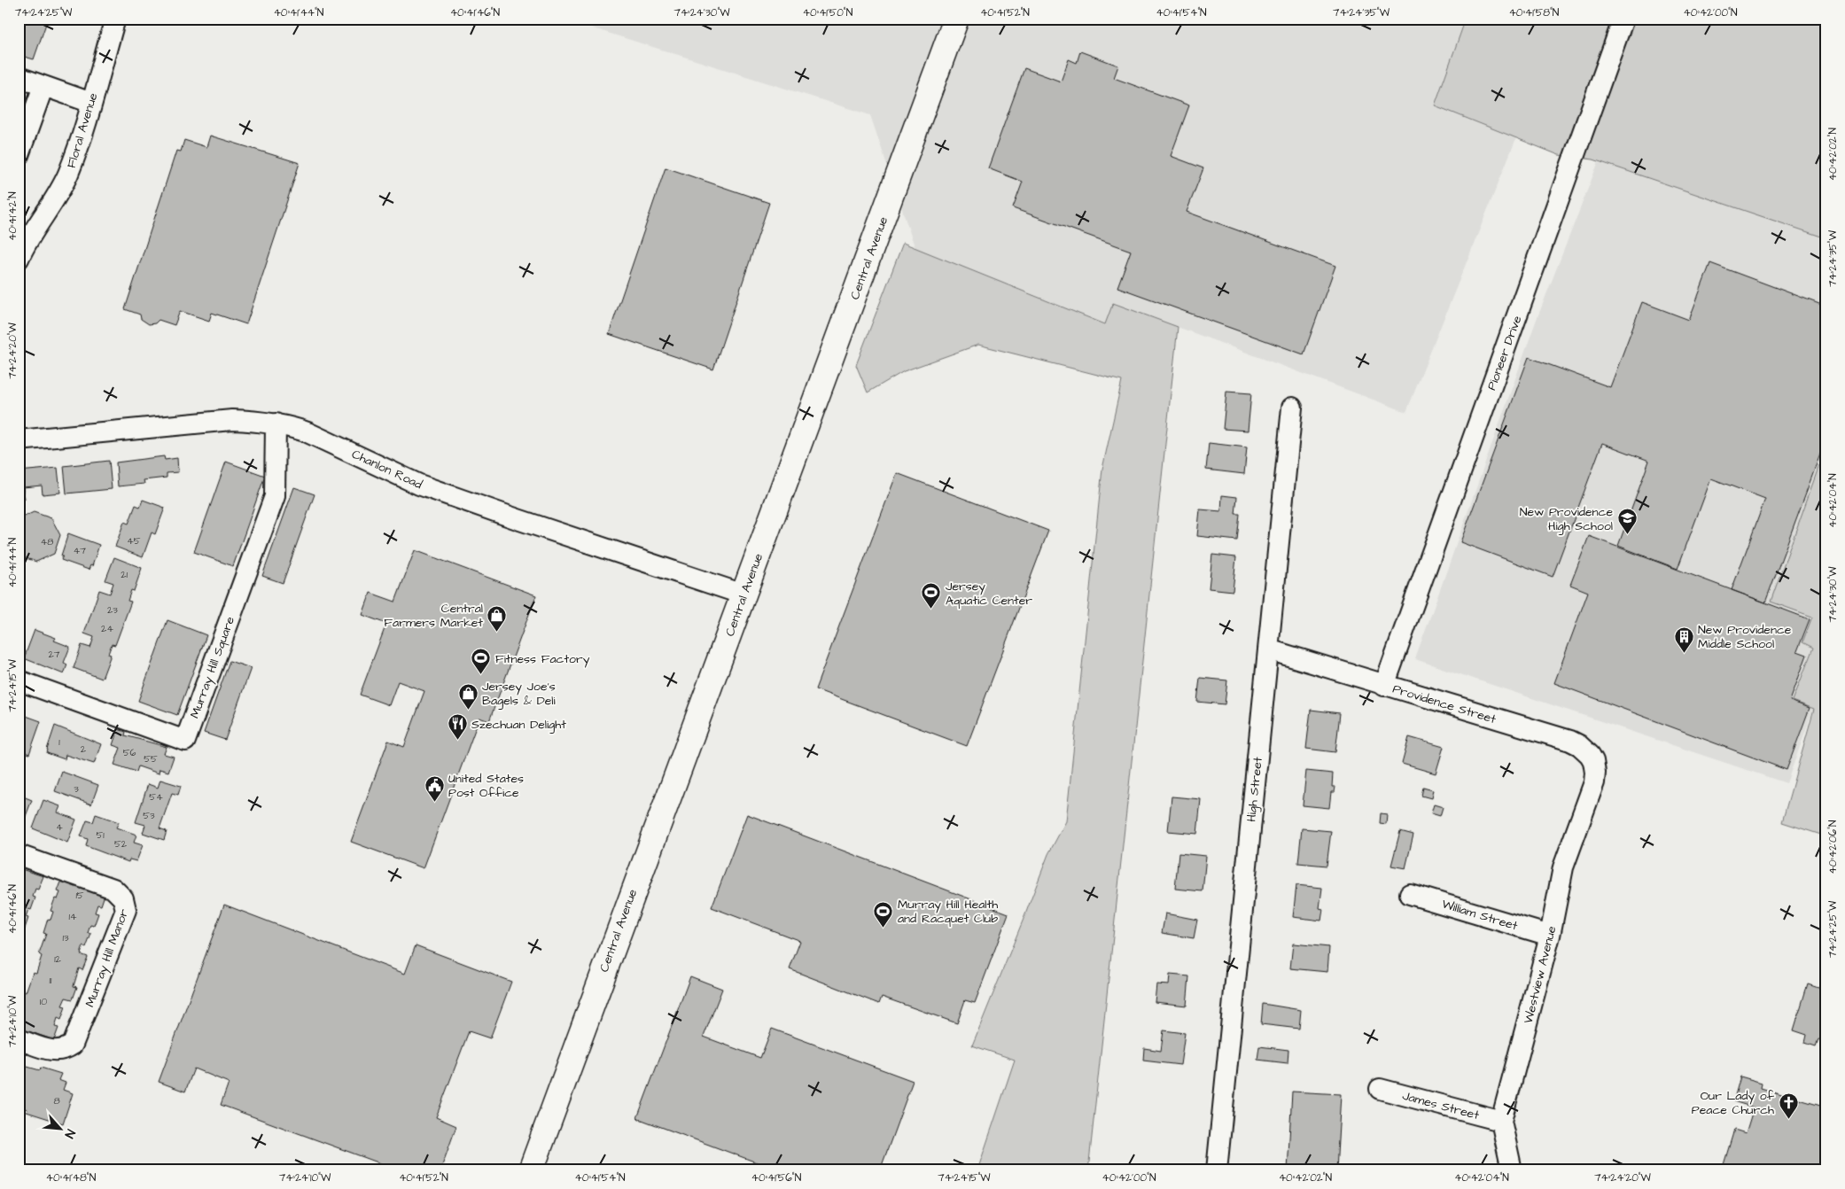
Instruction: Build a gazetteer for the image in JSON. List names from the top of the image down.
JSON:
{
  "streets": {
    "street": [
      "Floral Avenue",
      "Central Avenue",
      "Pioneer Drive",
      "Chanlon Road",
      "Murray Hill Square",
      "Providence Street",
      "High Street",
      "William Street",
      "Murray Hill Manor",
      "Westview Avenue",
      "James Street"
    ]
  },
  "crossings": [
    ["Central Avenue", "Chanlon Road"],
    ["Pioneer Drive", "Providence Street"],
    ["Chanlon Road", "Murray Hill Square"],
    ["Providence Street", "High Street"],
    ["Providence Street", "Westview Avenue"],
    ["William Street", "Westview Avenue"],
    ["Westview Avenue", "James Street"]
  ],
  "places": {
    "school or university": ["New Providence High School"],
    "sports": ["Jersey Aquatic Center", "Fitness Factory", "Murray Hill Health and Racquet Club"],
    "shop": ["Central Farmers Market", "Jersey Joe's Bagels & Deli"],
    "building": ["New Providence Middle School"],
    "restaurant": ["Szechuan Delight"],
    "public building": ["United States Post Office"],
    "church": ["Our Lady of Peace Church"]
  },
  "house_numbers": [
    "45",
    "48",
    "47",
    "21",
    "23",
    "24",
    "27",
    "1",
    "2",
    "56",
    "55",
    "3",
    "54",
    "53",
    "4",
    "51",
    "52",
    "15",
    "14",
    "13",
    "12",
    "11",
    "10",
    "8"
  ],
  "north": "bottom right",
  "coordinates": [
    "74°24'25\"W",
    "40°41'44\"N",
    "40°41'46\"N",
    "74°24'30\"W",
    "40°41'50\"N",
    "40°41'52\"N",
    "40°41'54\"N",
    "74°24'35\"W",
    "40°41'58\"N",
    "40°42'00\"N",
    "40°42'02\"N",
    "40°41'42\"N",
    "74°24'20\"W",
    "40°42'04\"N",
    "74°24'15\"W",
    "40°42'06\"N",
    "74°24'10\"W",
    "40°41'48\"N",
    "40°41'56\"N"
  ]
}
